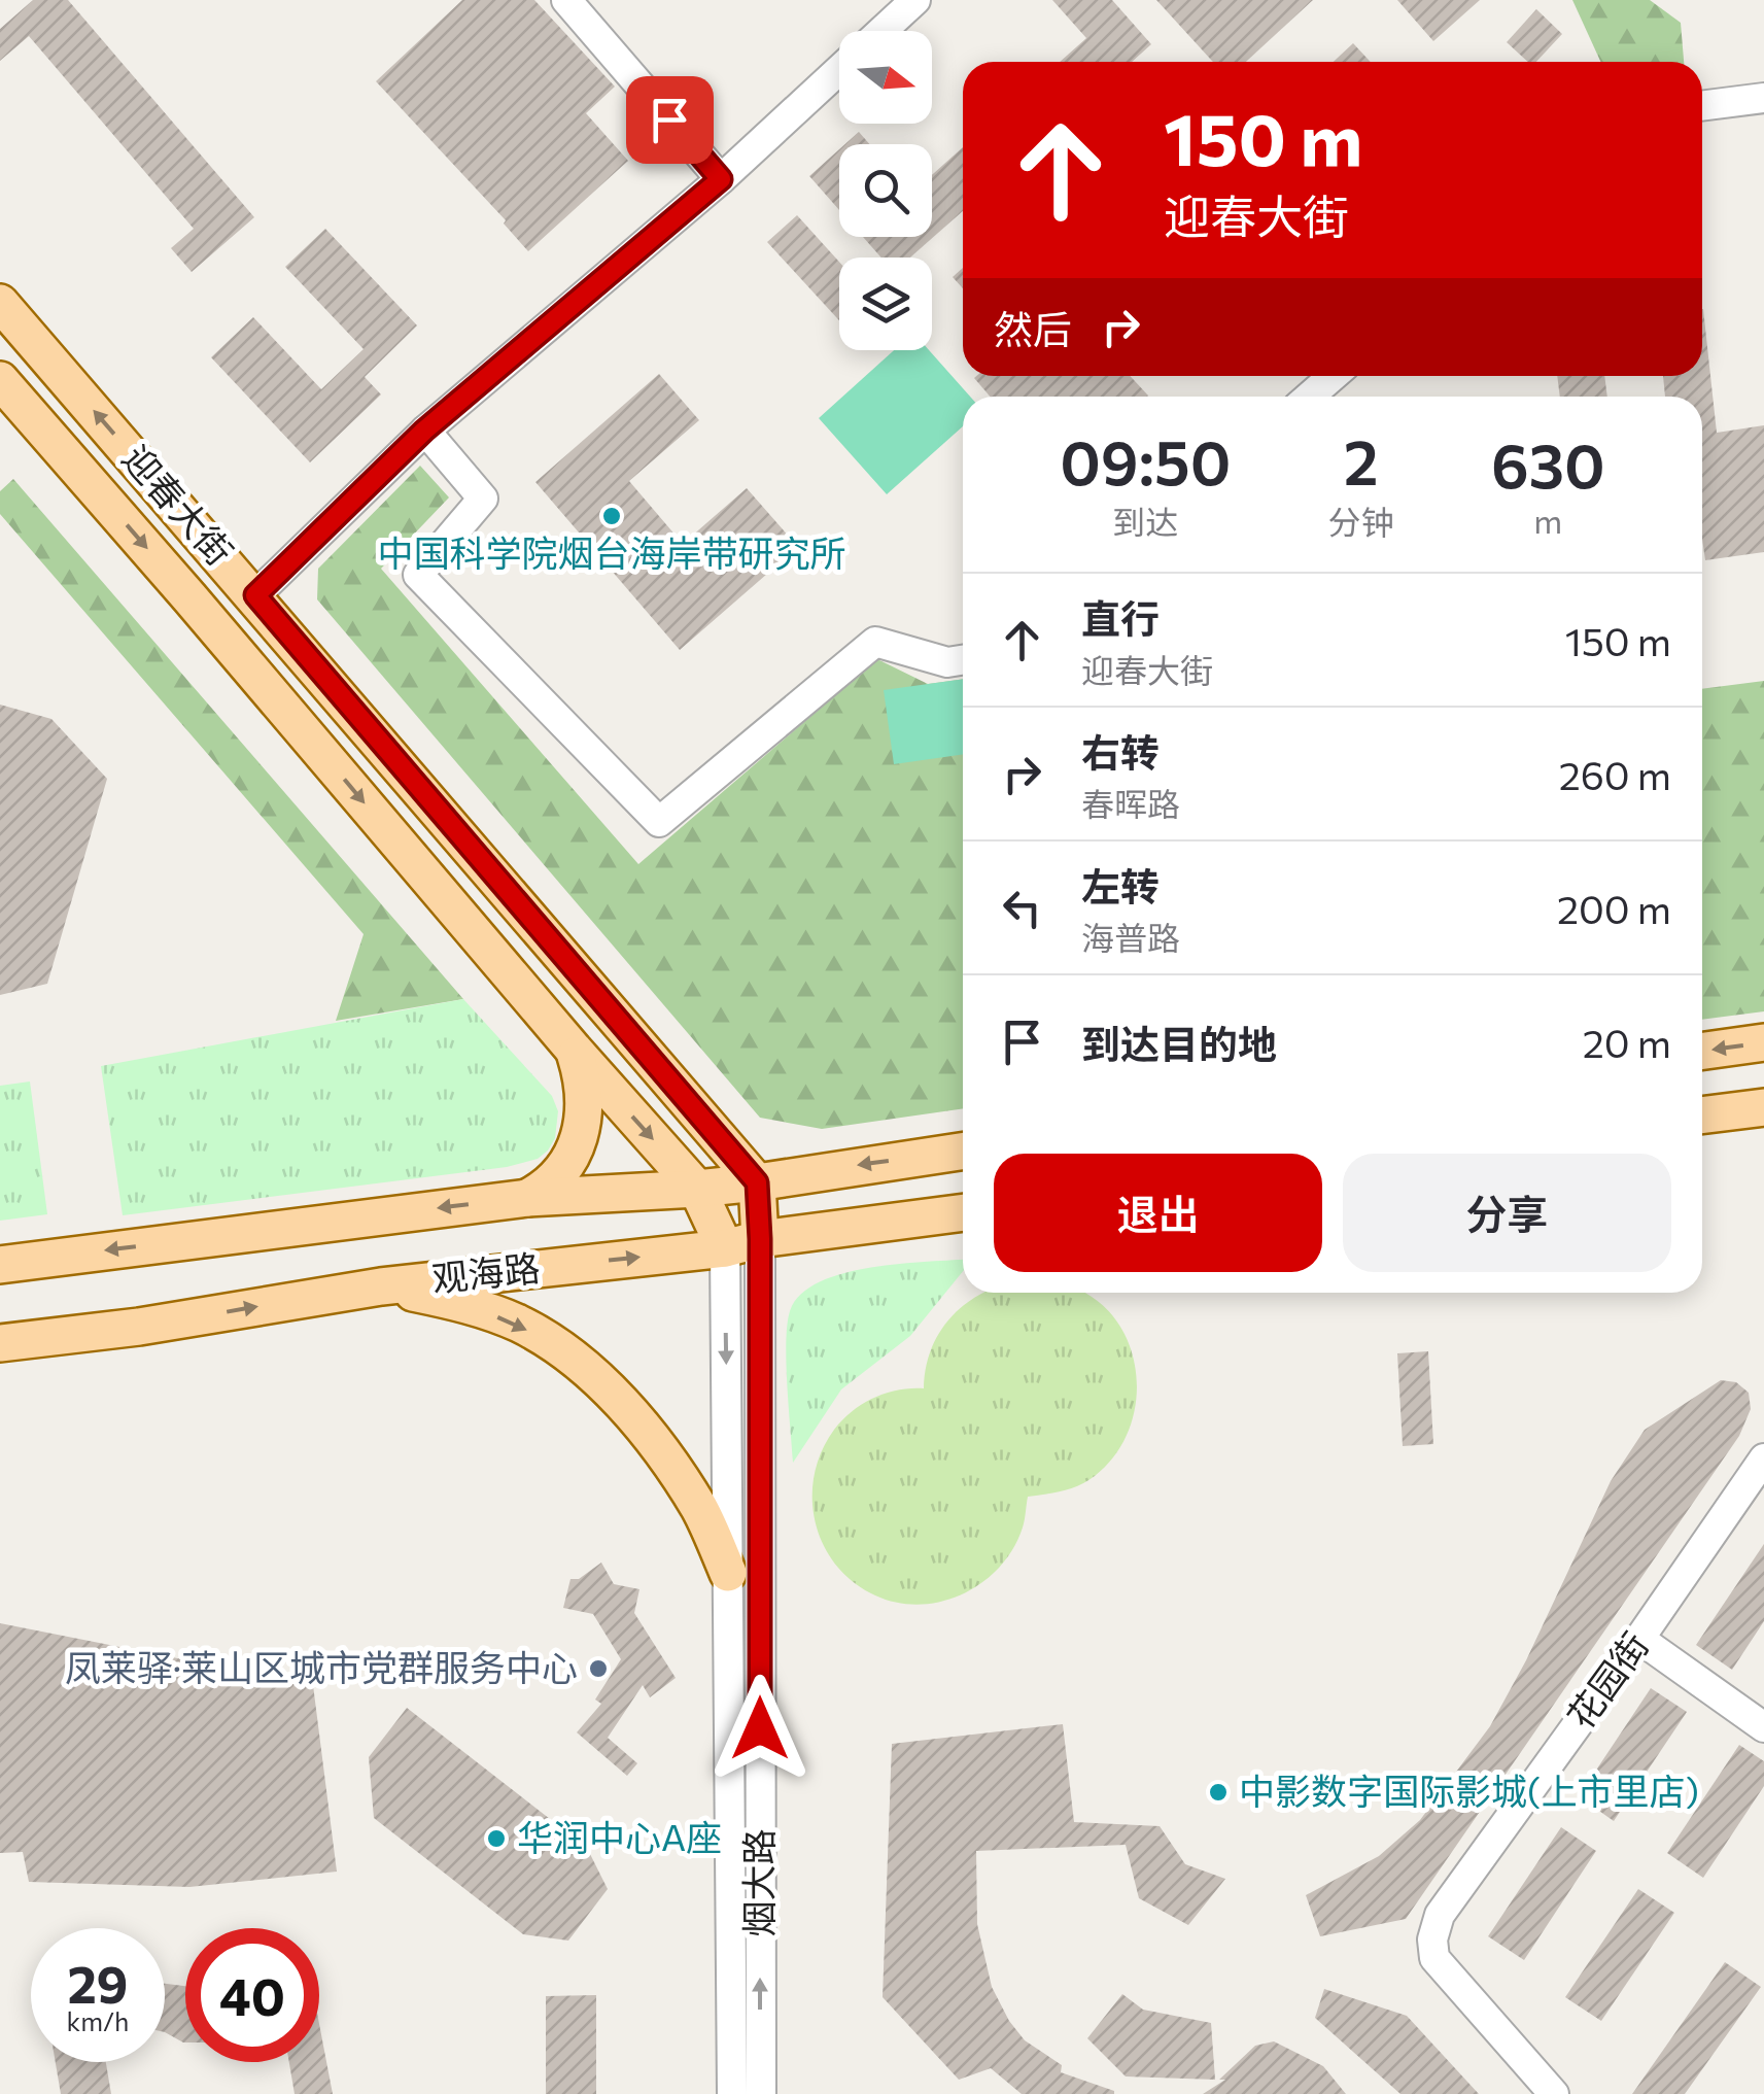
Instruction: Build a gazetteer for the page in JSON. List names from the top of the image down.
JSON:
{
  "streets": {
    "main road": ["迎春大街", "观海路"],
    "street": ["花园街", "烟大路"]
  },
  "crossings": [
    ["迎春大街", "观海路"],
    ["迎春大街", "烟大路"],
    ["观海路", "烟大路"]
  ],
  "places": [
    "中国科学院烟台海岸带研究所",
    "凤莱驿·莱山区城市党群服务中心",
    "中影数字国际影城(上市里店)",
    "华润中心A座"
  ],
  "north": "right",
  "page": {
    "turn": ["150 m", "迎春大街"],
    "then": "然后",
    "eta": [
      "09:50",
      "到达",
      "2",
      "分钟",
      "630",
      "m"
    ],
    "list": [
      {
        "name": "直行",
        "note": "迎春大街",
        "value": "150 m"
      },
      {
        "name": "右转",
        "note": "春晖路",
        "value": "260 m"
      },
      {
        "name": "左转",
        "note": "海普路",
        "value": "200 m"
      },
      {
        "name": "到达目的地",
        "value": "20 m"
      }
    ],
    "buttons": ["退出", "分享"],
    "speed": "29 km/h",
    "limit": "40"
  }
}
